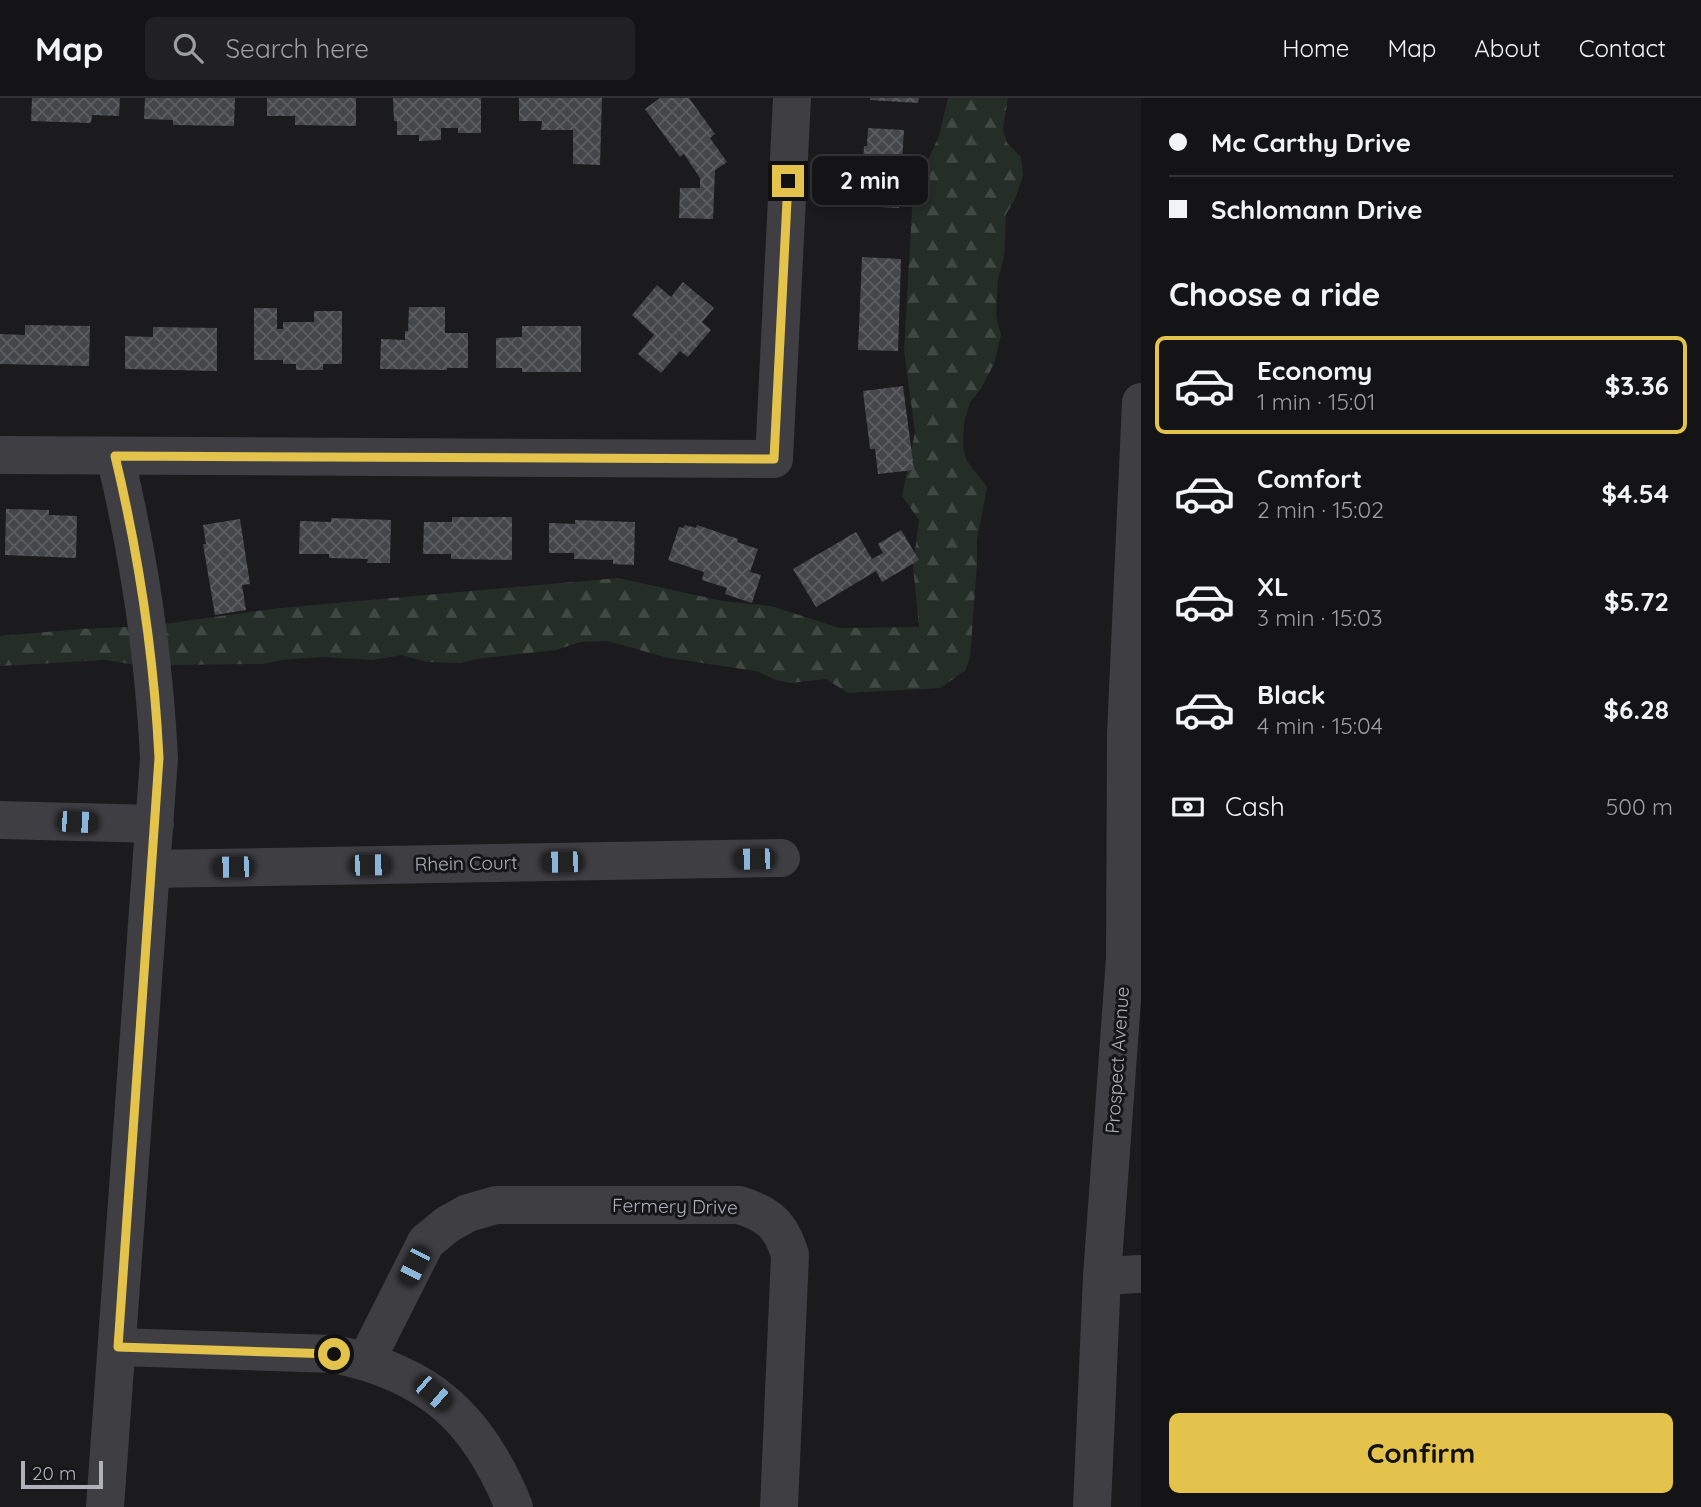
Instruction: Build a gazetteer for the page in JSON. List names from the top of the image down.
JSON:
{
  "streets": {
    "street": ["Rhein Court", "Prospect Avenue", "Fermery Drive"]
  },
  "scale_bar": "20 m",
  "page": {
    "header": "Map",
    "search": "Search here",
    "nav": [
      "Home",
      "Map",
      "About",
      "Contact"
    ],
    "banner": ["Mc Carthy Drive", "Schlomann Drive"],
    "bubble": "2 min",
    "heading": "Choose a ride",
    "list": [
      {
        "name": "Economy",
        "note": "1 min · 15:01",
        "value": "$3.36"
      },
      {
        "name": "Comfort",
        "note": "2 min · 15:02",
        "value": "$4.54"
      },
      {
        "name": "XL",
        "note": "3 min · 15:03",
        "value": "$5.72"
      },
      {
        "name": "Black",
        "note": "4 min · 15:04",
        "value": "$6.28"
      }
    ],
    "pay": ["Cash", "500 m"],
    "buttons": "Confirm",
    "scale": "20 m"
  }
}
